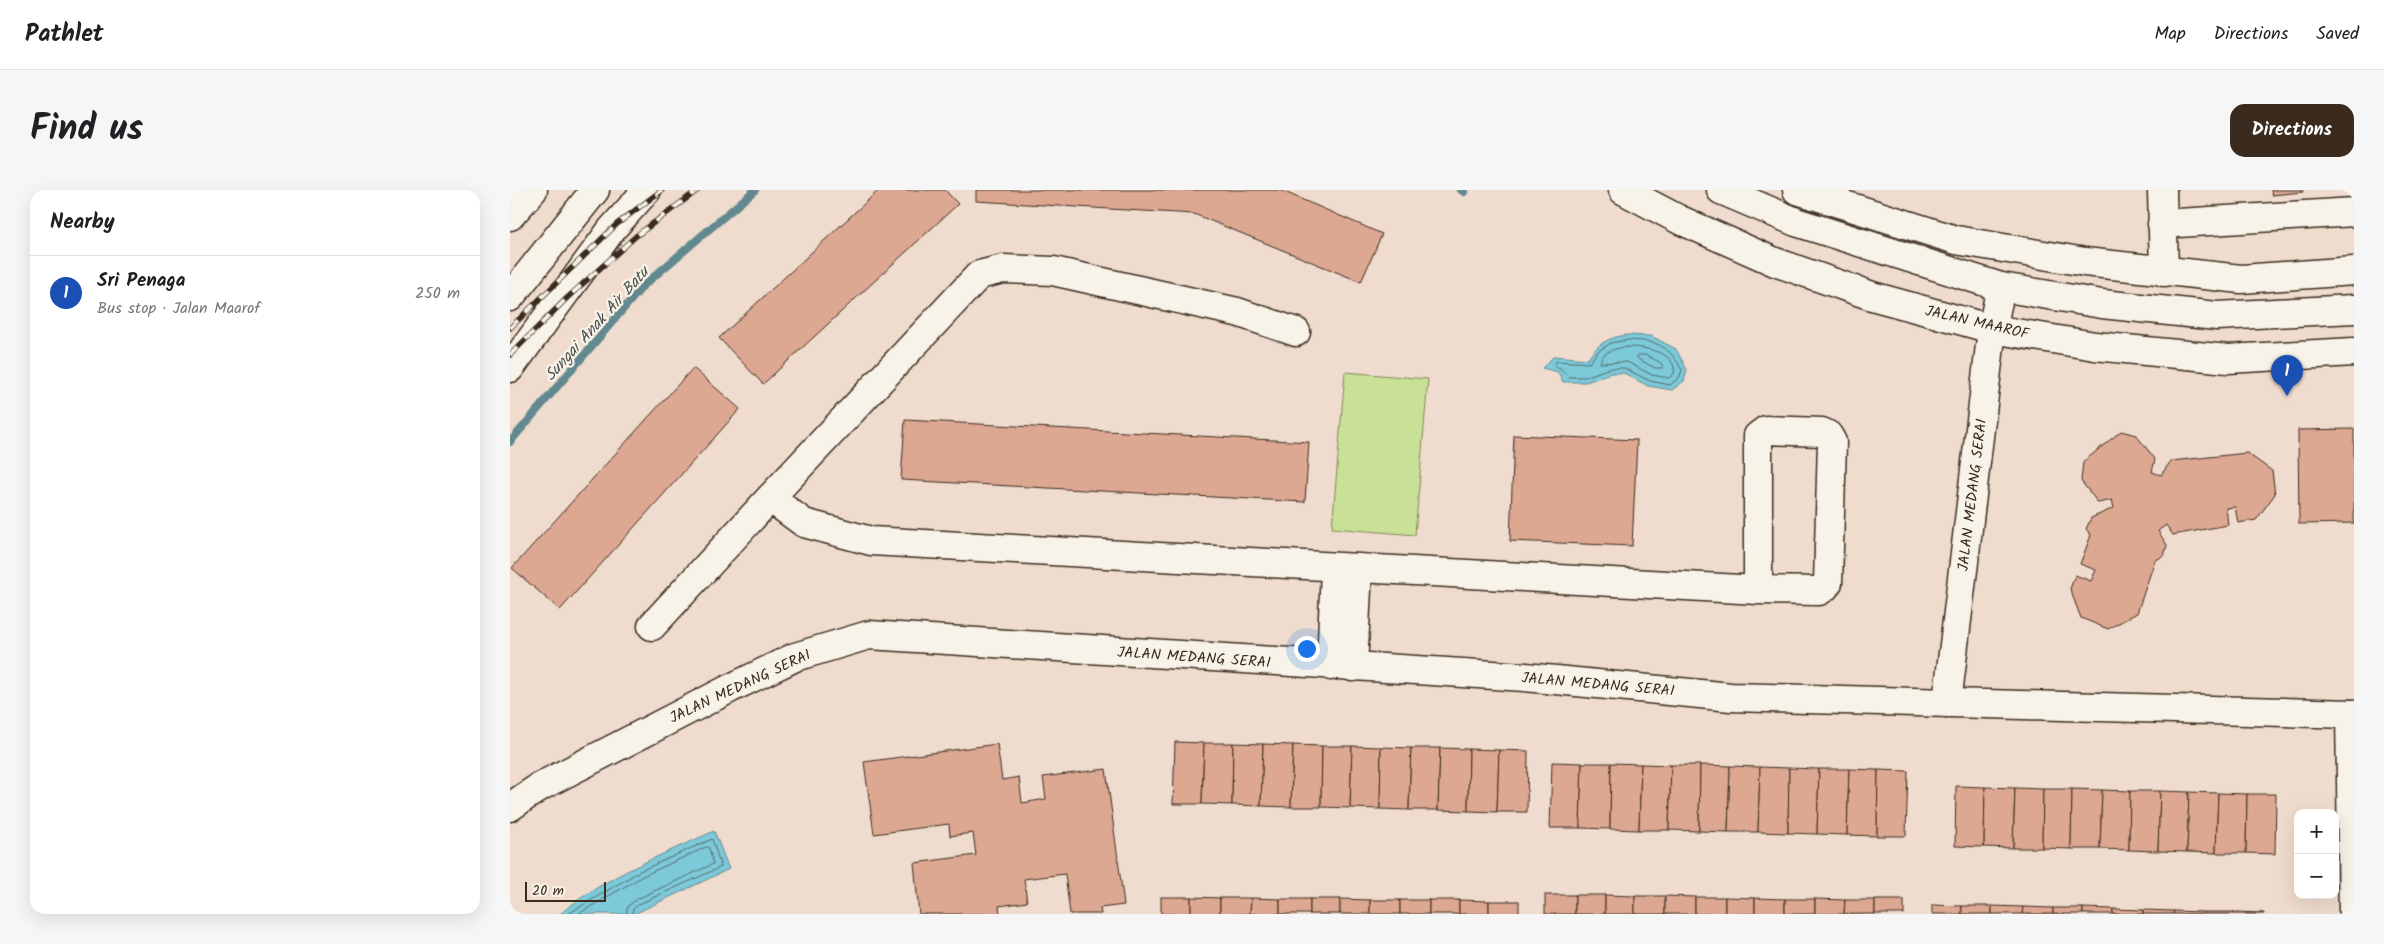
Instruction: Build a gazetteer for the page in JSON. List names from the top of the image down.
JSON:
{
  "streets": {
    "main road": ["JALAN MAAROF", "JALAN MEDANG SERAI"]
  },
  "crossings": [
    ["JALAN MAAROF", "JALAN MEDANG SERAI"]
  ],
  "water": ["Sungai Anak Air Batu"],
  "scale_bar": "20 m",
  "page": {
    "header": "Pathlet",
    "nav": ["Map", "Directions", "Saved"],
    "title": "Find us",
    "buttons": "Directions",
    "heading": "Nearby",
    "list": [
      {
        "mark": "1",
        "name": "Sri Penaga",
        "note": "Bus stop · Jalan Maarof",
        "value": "250 m"
      }
    ],
    "pins": "1",
    "map_buttons": ["+", "−"],
    "scale": "20 m"
  }
}
